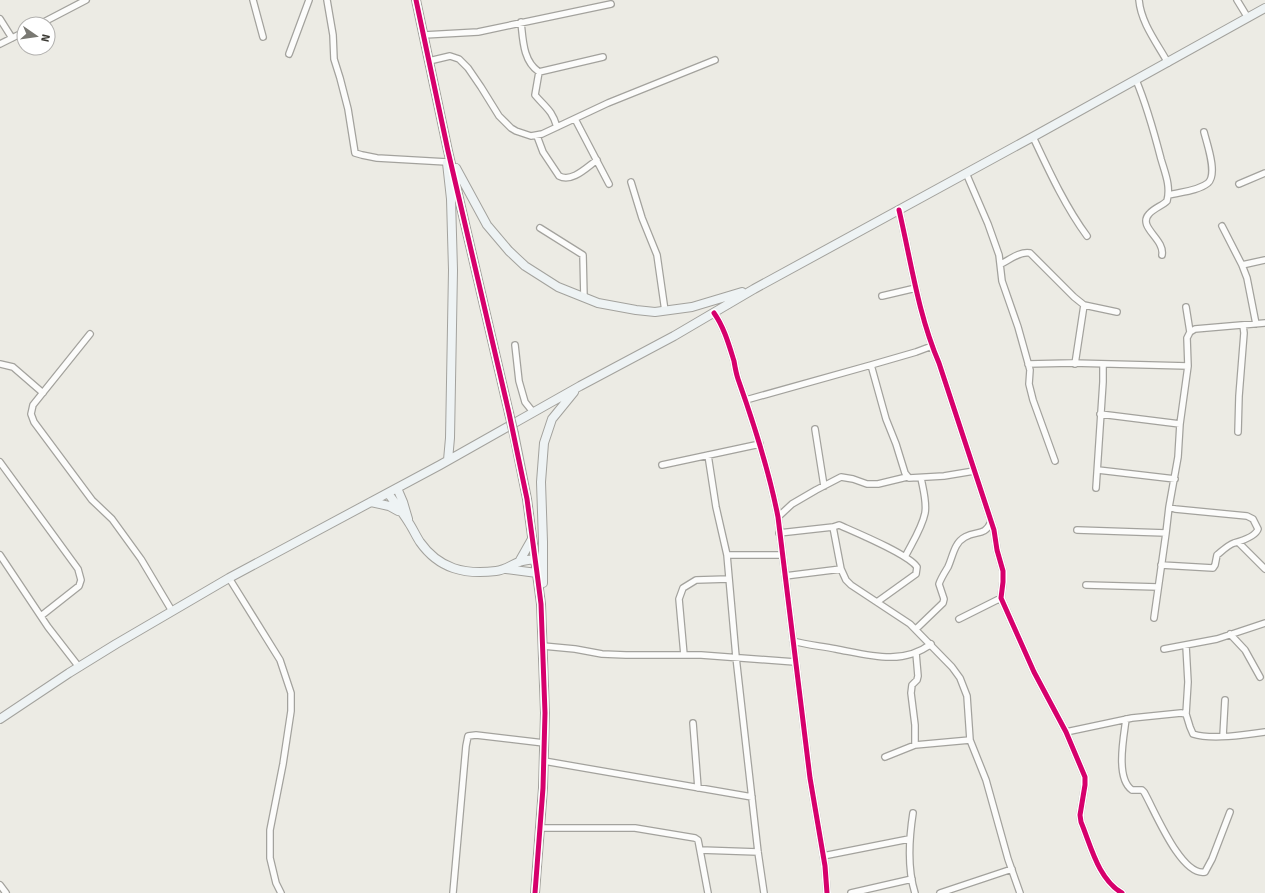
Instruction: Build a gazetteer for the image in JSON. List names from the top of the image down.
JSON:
{
  "north": "right"
}
